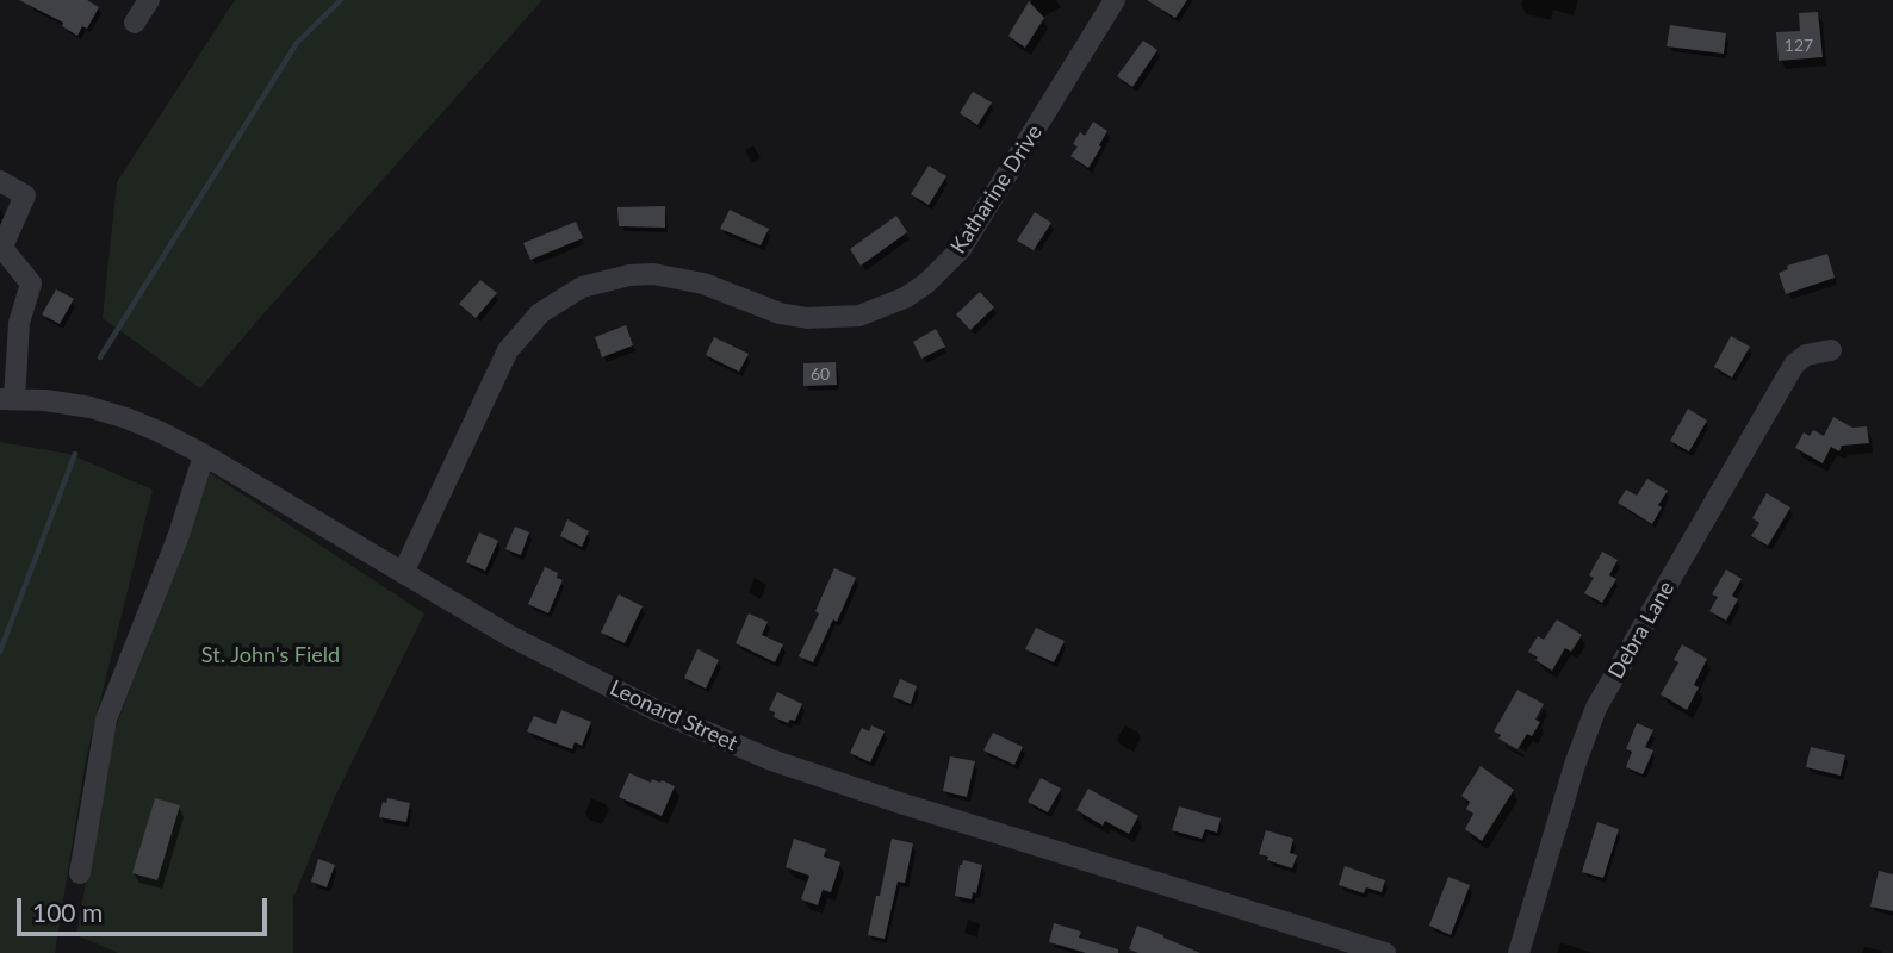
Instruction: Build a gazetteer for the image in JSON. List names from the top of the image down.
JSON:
{
  "streets": {
    "street": ["Katharine Drive", "Debra Lane", "Leonard Street"]
  },
  "crossings": [
    ["Katharine Drive", "Leonard Street"]
  ],
  "parks": ["St. John's Field"],
  "house_numbers": ["127", "60"],
  "scale_bar": "100 m"
}
